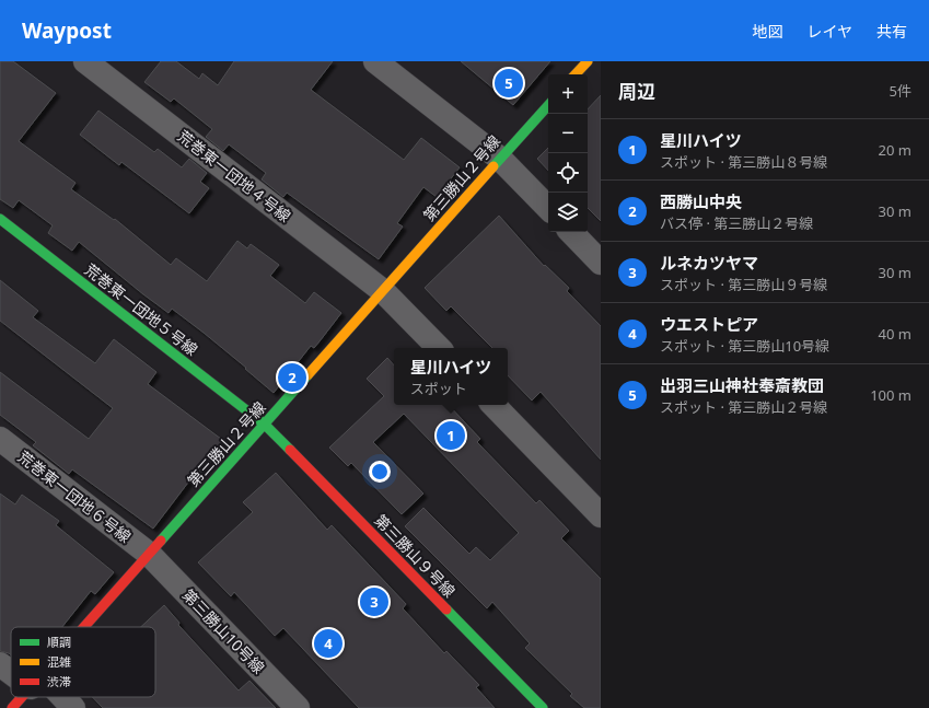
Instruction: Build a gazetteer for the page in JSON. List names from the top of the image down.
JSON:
{
  "streets": {
    "street": [
      "荒巻東一団地４号線",
      "第三勝山２号線",
      "荒巻東一団地５号線",
      "荒巻東一団地６号線",
      "第三勝山９号線",
      "第三勝山10号線"
    ]
  },
  "crossings": [
    ["荒巻東一団地４号線", "第三勝山２号線"],
    ["第三勝山２号線", "荒巻東一団地５号線"],
    ["第三勝山２号線", "荒巻東一団地６号線"],
    ["第三勝山２号線", "第三勝山９号線"],
    ["第三勝山２号線", "第三勝山10号線"],
    ["荒巻東一団地５号線", "第三勝山９号線"],
    ["荒巻東一団地６号線", "第三勝山10号線"]
  ],
  "legend": ["順調", "混雑", "渋滞"],
  "page": {
    "header": "Waypost",
    "nav": ["地図", "レイヤ", "共有"],
    "heading": ["周辺", "5件"],
    "pins": [
      "5",
      "2",
      "1",
      "3",
      "4"
    ],
    "map_buttons": ["+", "−"],
    "list": [
      {
        "mark": "1",
        "name": "星川ハイツ",
        "note": "スポット · 第三勝山８号線",
        "value": "20 m"
      },
      {
        "mark": "2",
        "name": "西勝山中央",
        "note": "バス停 · 第三勝山２号線",
        "value": "30 m"
      },
      {
        "mark": "3",
        "name": "ルネカツヤマ",
        "note": "スポット · 第三勝山９号線",
        "value": "30 m"
      },
      {
        "mark": "4",
        "name": "ウエストピア",
        "note": "スポット · 第三勝山10号線",
        "value": "40 m"
      },
      {
        "mark": "5",
        "name": "出羽三山神社奉斎教団",
        "note": "スポット · 第三勝山２号線",
        "value": "100 m"
      }
    ],
    "popup": ["星川ハイツ", "スポット"]
  }
}
